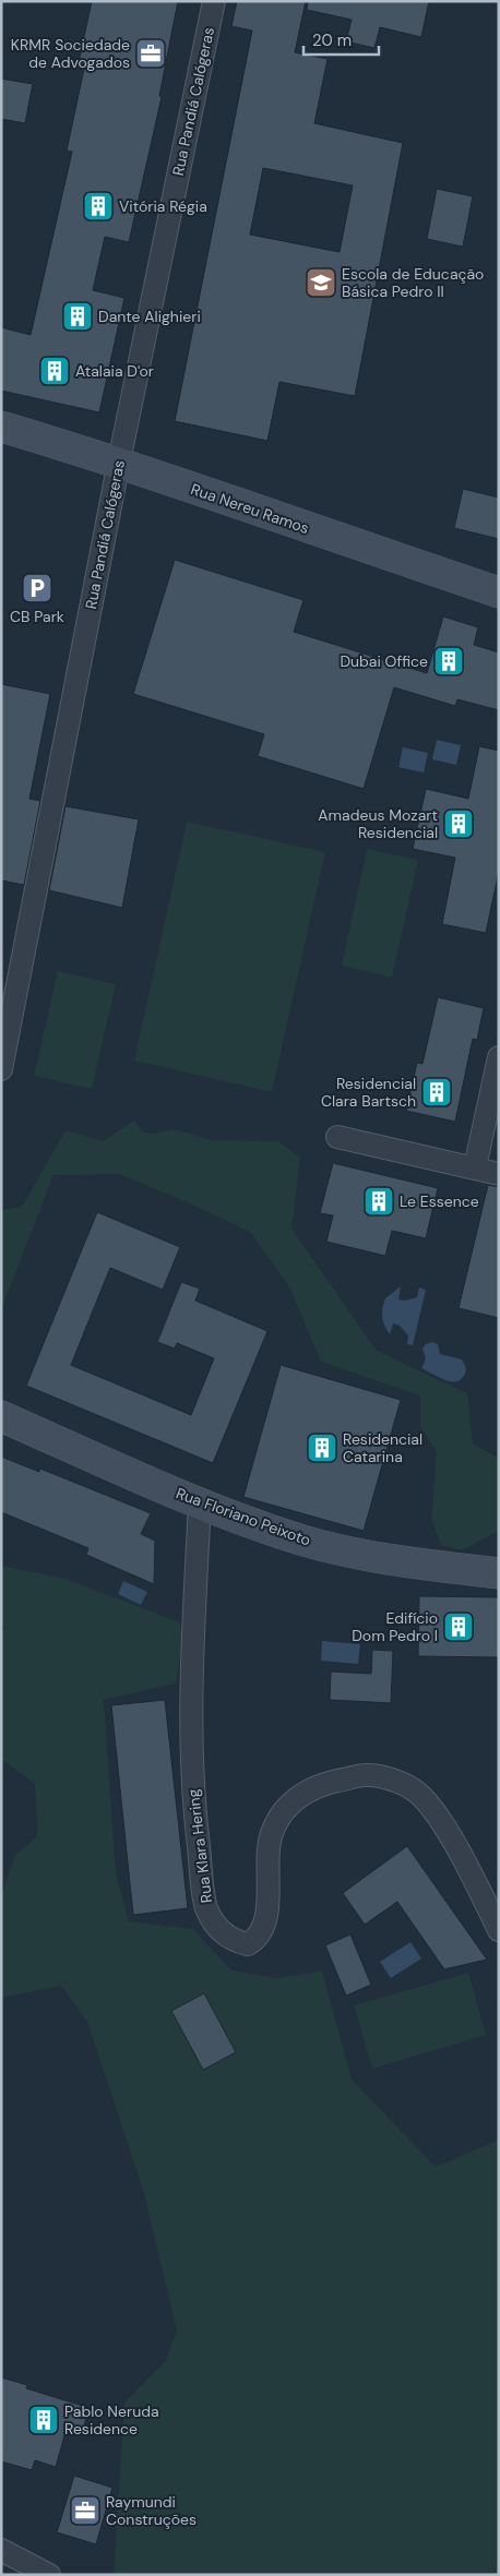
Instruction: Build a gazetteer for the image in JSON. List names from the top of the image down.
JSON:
{
  "streets": {
    "main road": ["Rua Nereu Ramos", "Rua Floriano Peixoto"],
    "street": ["Rua Pandiá Calógeras", "Rua Klara Hering"]
  },
  "crossings": [
    ["Rua Pandiá Calógeras", "Rua Nereu Ramos"],
    ["Rua Floriano Peixoto", "Rua Klara Hering"]
  ],
  "places": {
    "office": ["KRMR Sociedade de Advogados", "Raymundi Construções"],
    "building": [
      "Vitória Régia",
      "Dante Alighieri",
      "Atalaia D'or",
      "Dubai Office",
      "Amadeus Mozart Residencial",
      "Residencial Clara Bartsch",
      "Le Essence",
      "Residencial Catarina",
      "Edifício Dom Pedro I",
      "Pablo Neruda Residence"
    ],
    "school or university": ["Escola de Educação Básica Pedro II"],
    "parking": ["CB Park"]
  },
  "scale_bar": "20 m"
}
